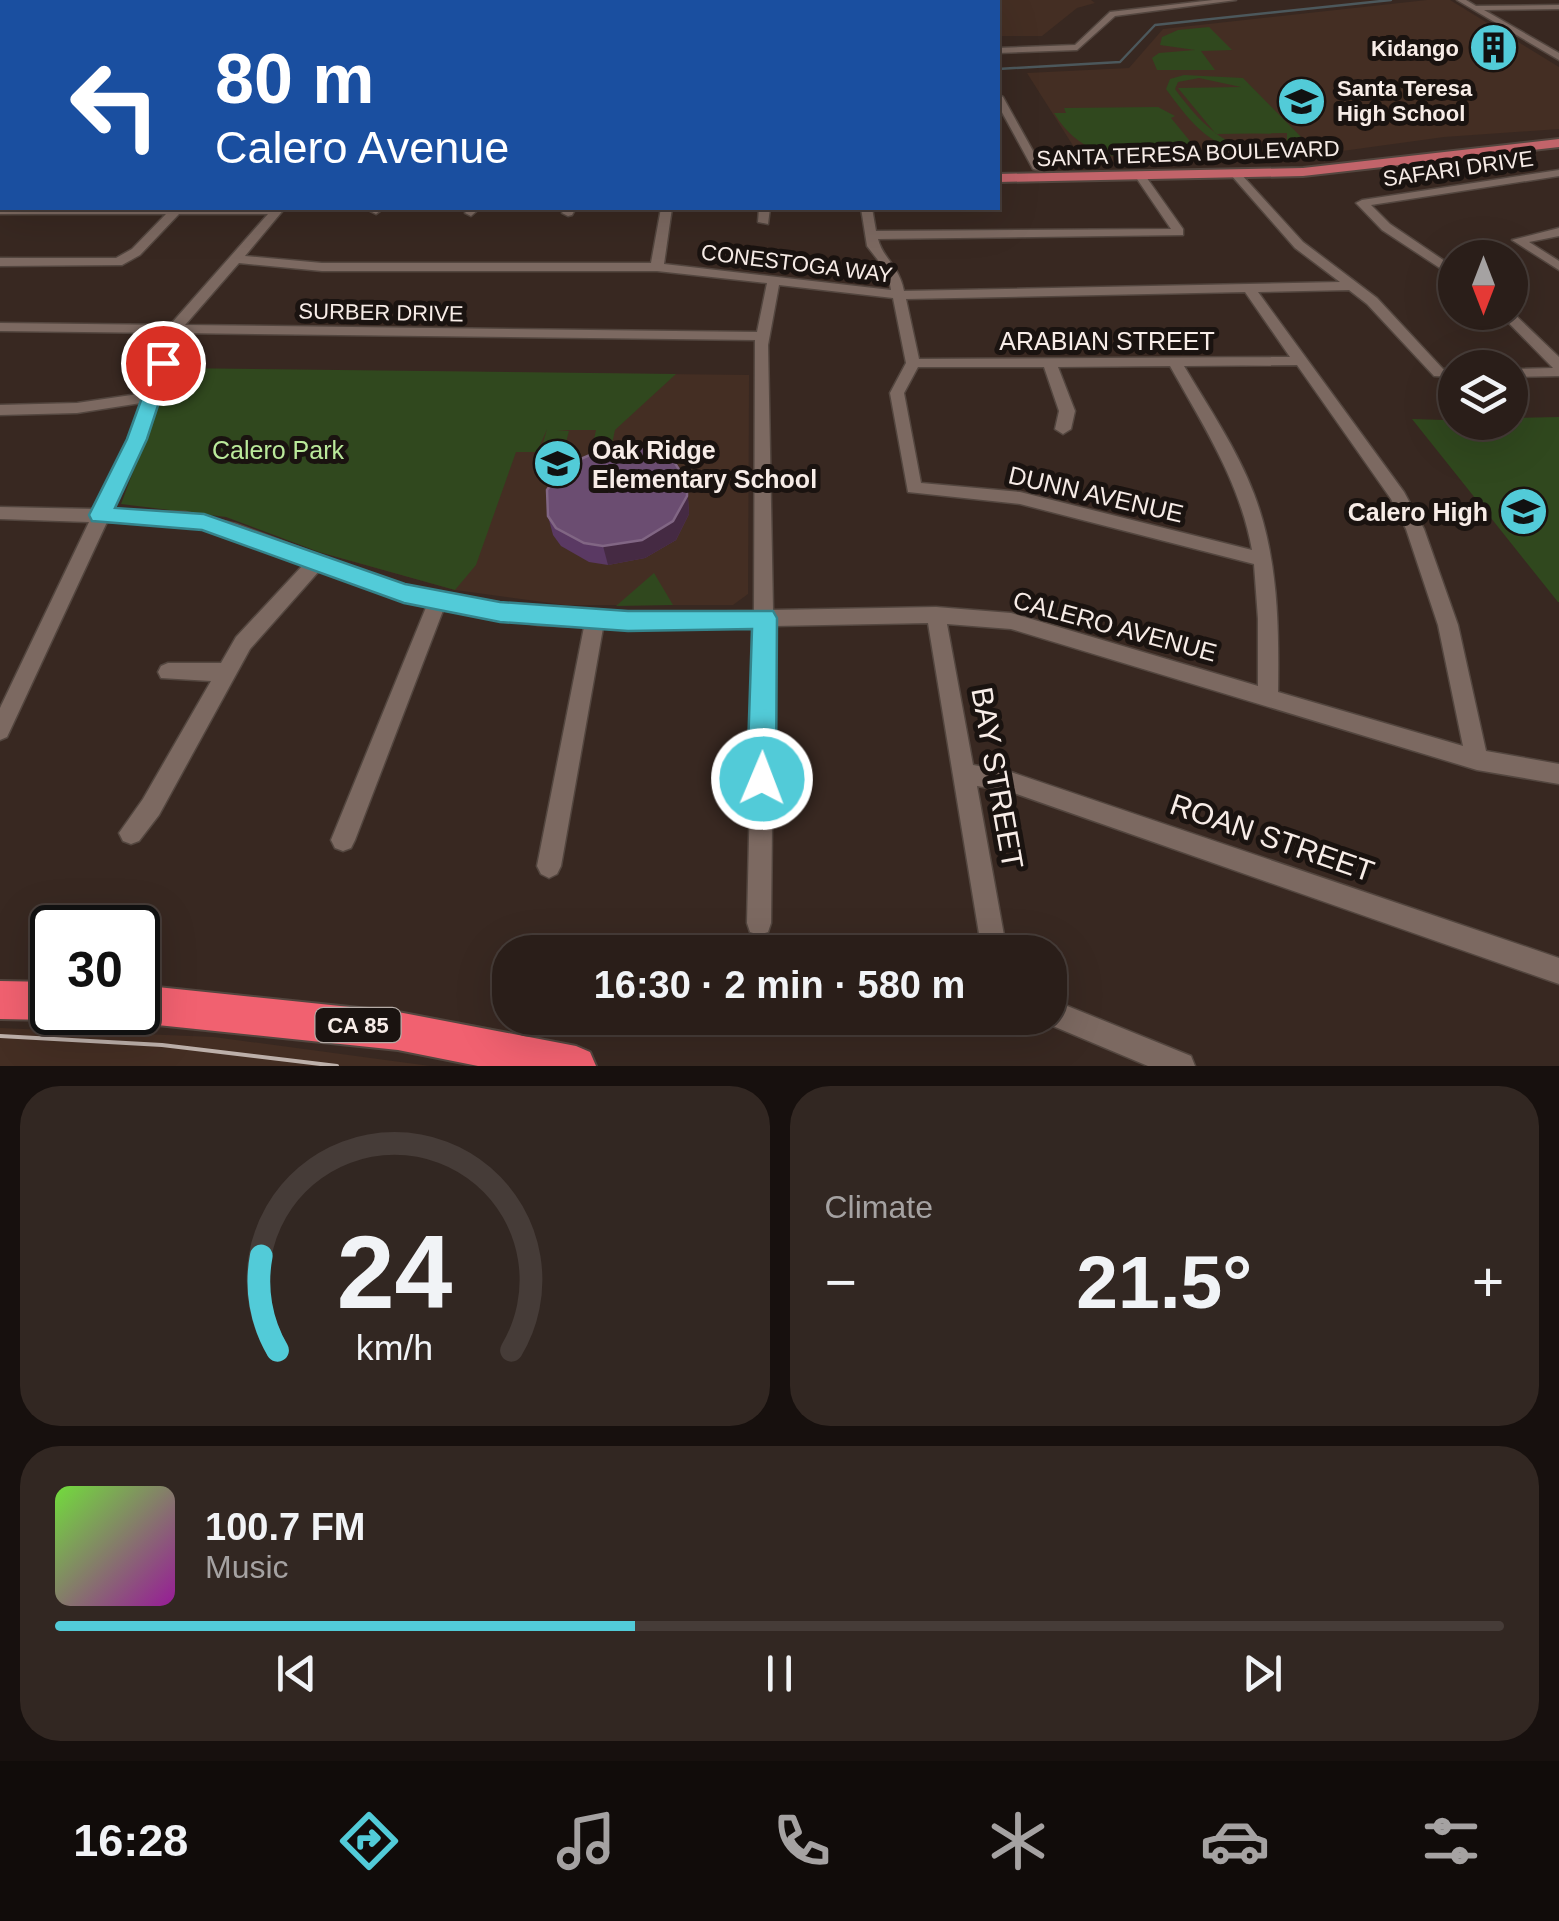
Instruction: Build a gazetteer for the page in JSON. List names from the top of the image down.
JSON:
{
  "streets": {
    "highway": ["CA 85"],
    "main road": ["SANTA TERESA BOULEVARD"],
    "street": [
      "SAFARI DRIVE",
      "CONESTOGA WAY",
      "SURBER DRIVE",
      "ARABIAN STREET",
      "DUNN AVENUE",
      "CALERO AVENUE",
      "BAY STREET",
      "ROAN STREET"
    ]
  },
  "crossings": [
    ["CONESTOGA WAY", "DUNN AVENUE"],
    ["ARABIAN STREET", "DUNN AVENUE"],
    ["CALERO AVENUE", "BAY STREET"],
    ["BAY STREET", "ROAN STREET"]
  ],
  "parks": ["Calero Park"],
  "places": {
    "building": ["Kidango"],
    "school or university": ["Santa Teresa High School", "Oak Ridge Elementary School", "Calero High"]
  },
  "north": "bottom",
  "page": {
    "turn": ["80 m", "Calero Avenue"],
    "limit": "30",
    "trip": "16:30 · 2 min · 580 m",
    "tile": "Climate",
    "heat": ["−", "21.5°", "+"],
    "song": ["100.7 FM", "Music"],
    "tabs": "16:28",
    "gauge": ["24", "km/h"]
  }
}
